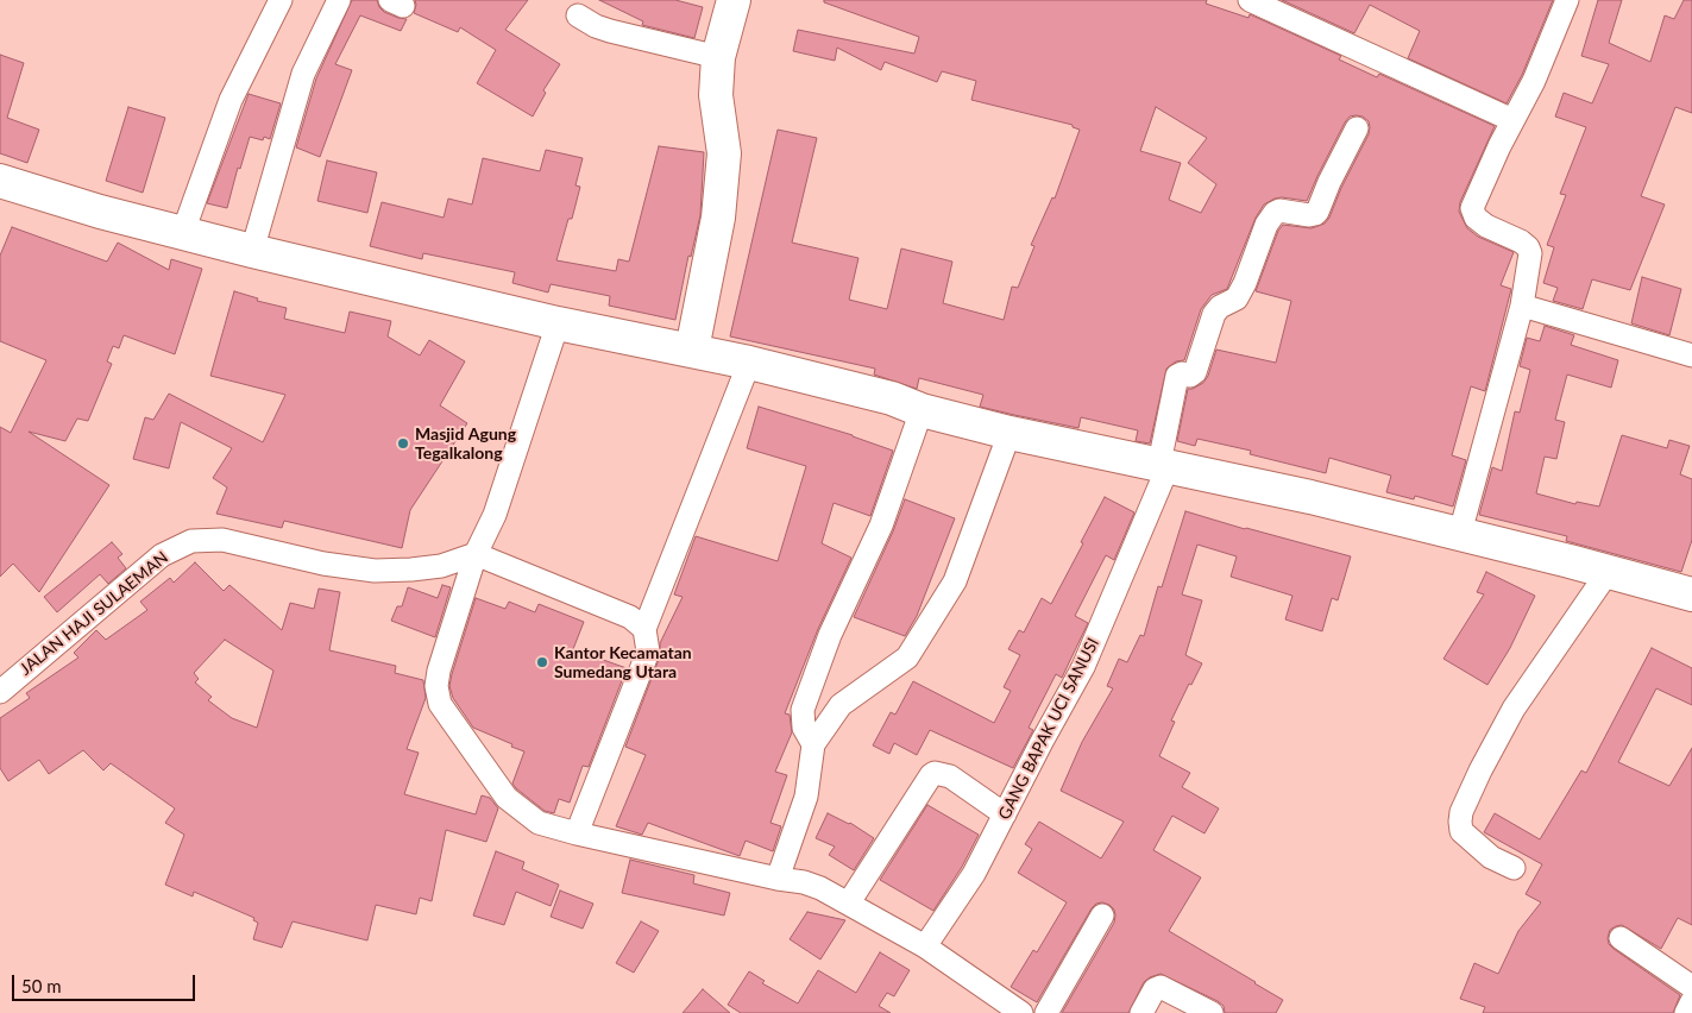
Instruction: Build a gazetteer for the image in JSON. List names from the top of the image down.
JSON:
{
  "streets": {
    "street": ["JALAN HAJI SULAEMAN", "GANG BAPAK UCI SANUSI"]
  },
  "places": ["Masjid Agung Tegalkalong", "Kantor Kecamatan Sumedang Utara"],
  "scale_bar": "50 m"
}
